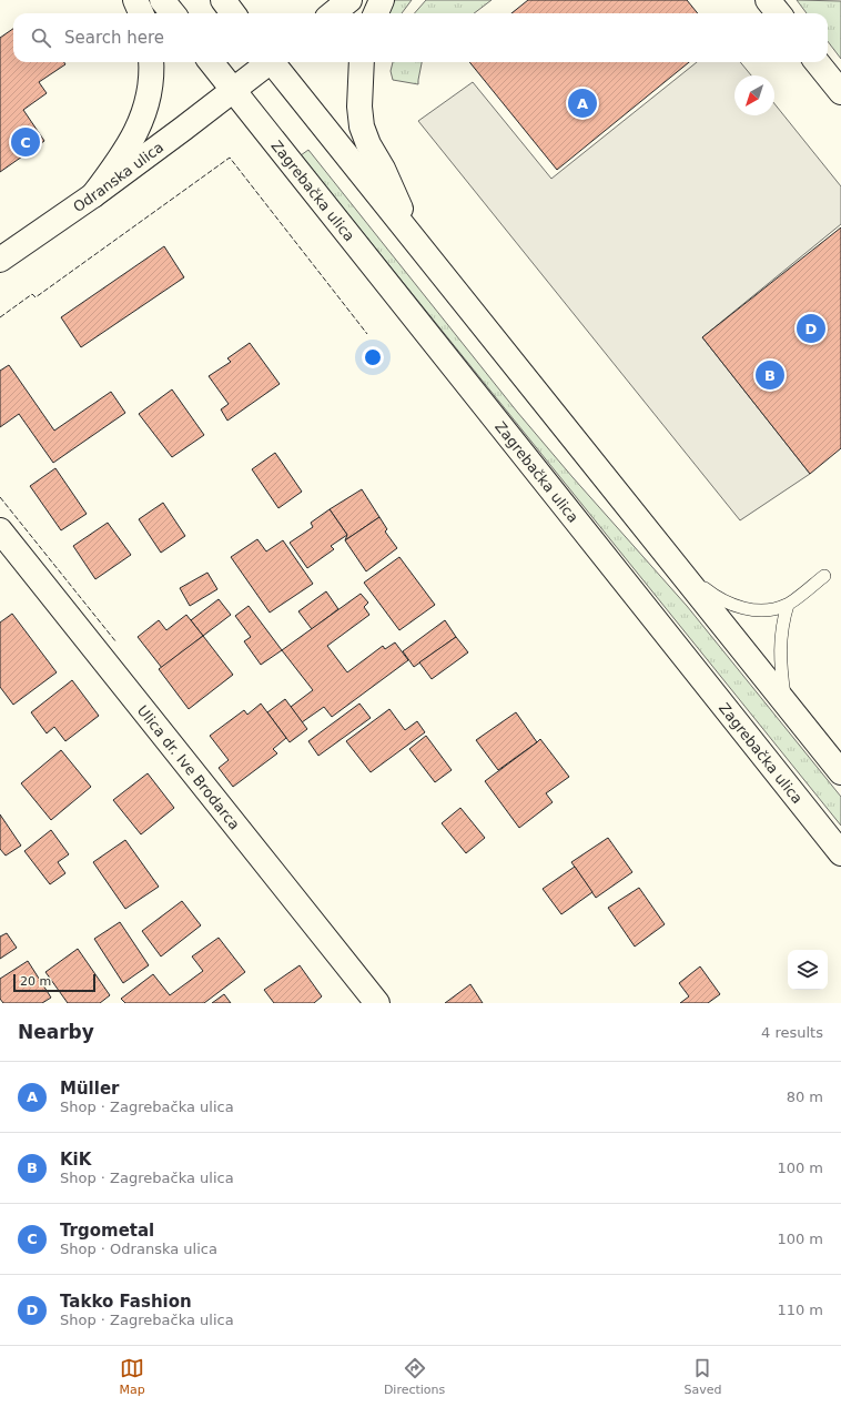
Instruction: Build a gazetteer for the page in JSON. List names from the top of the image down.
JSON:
{
  "streets": {
    "main road": ["Odranska ulica", "Zagrebačka ulica", "Ulica dr. Ive Brodarca"]
  },
  "crossings": [
    ["Odranska ulica", "Zagrebačka ulica"]
  ],
  "scale_bar": "20 m",
  "north": "bottom left",
  "page": {
    "search": "Search here",
    "pins": [
      "A",
      "C",
      "D",
      "B"
    ],
    "scale": "20 m",
    "heading": ["Nearby", "4 results"],
    "list": [
      {
        "mark": "A",
        "name": "Müller",
        "note": "Shop · Zagrebačka ulica",
        "value": "80 m"
      },
      {
        "mark": "B",
        "name": "KiK",
        "note": "Shop · Zagrebačka ulica",
        "value": "100 m"
      },
      {
        "mark": "C",
        "name": "Trgometal",
        "note": "Shop · Odranska ulica",
        "value": "100 m"
      },
      {
        "mark": "D",
        "name": "Takko Fashion",
        "note": "Shop · Zagrebačka ulica",
        "value": "110 m"
      }
    ],
    "nav": ["Map", "Directions", "Saved"]
  }
}
